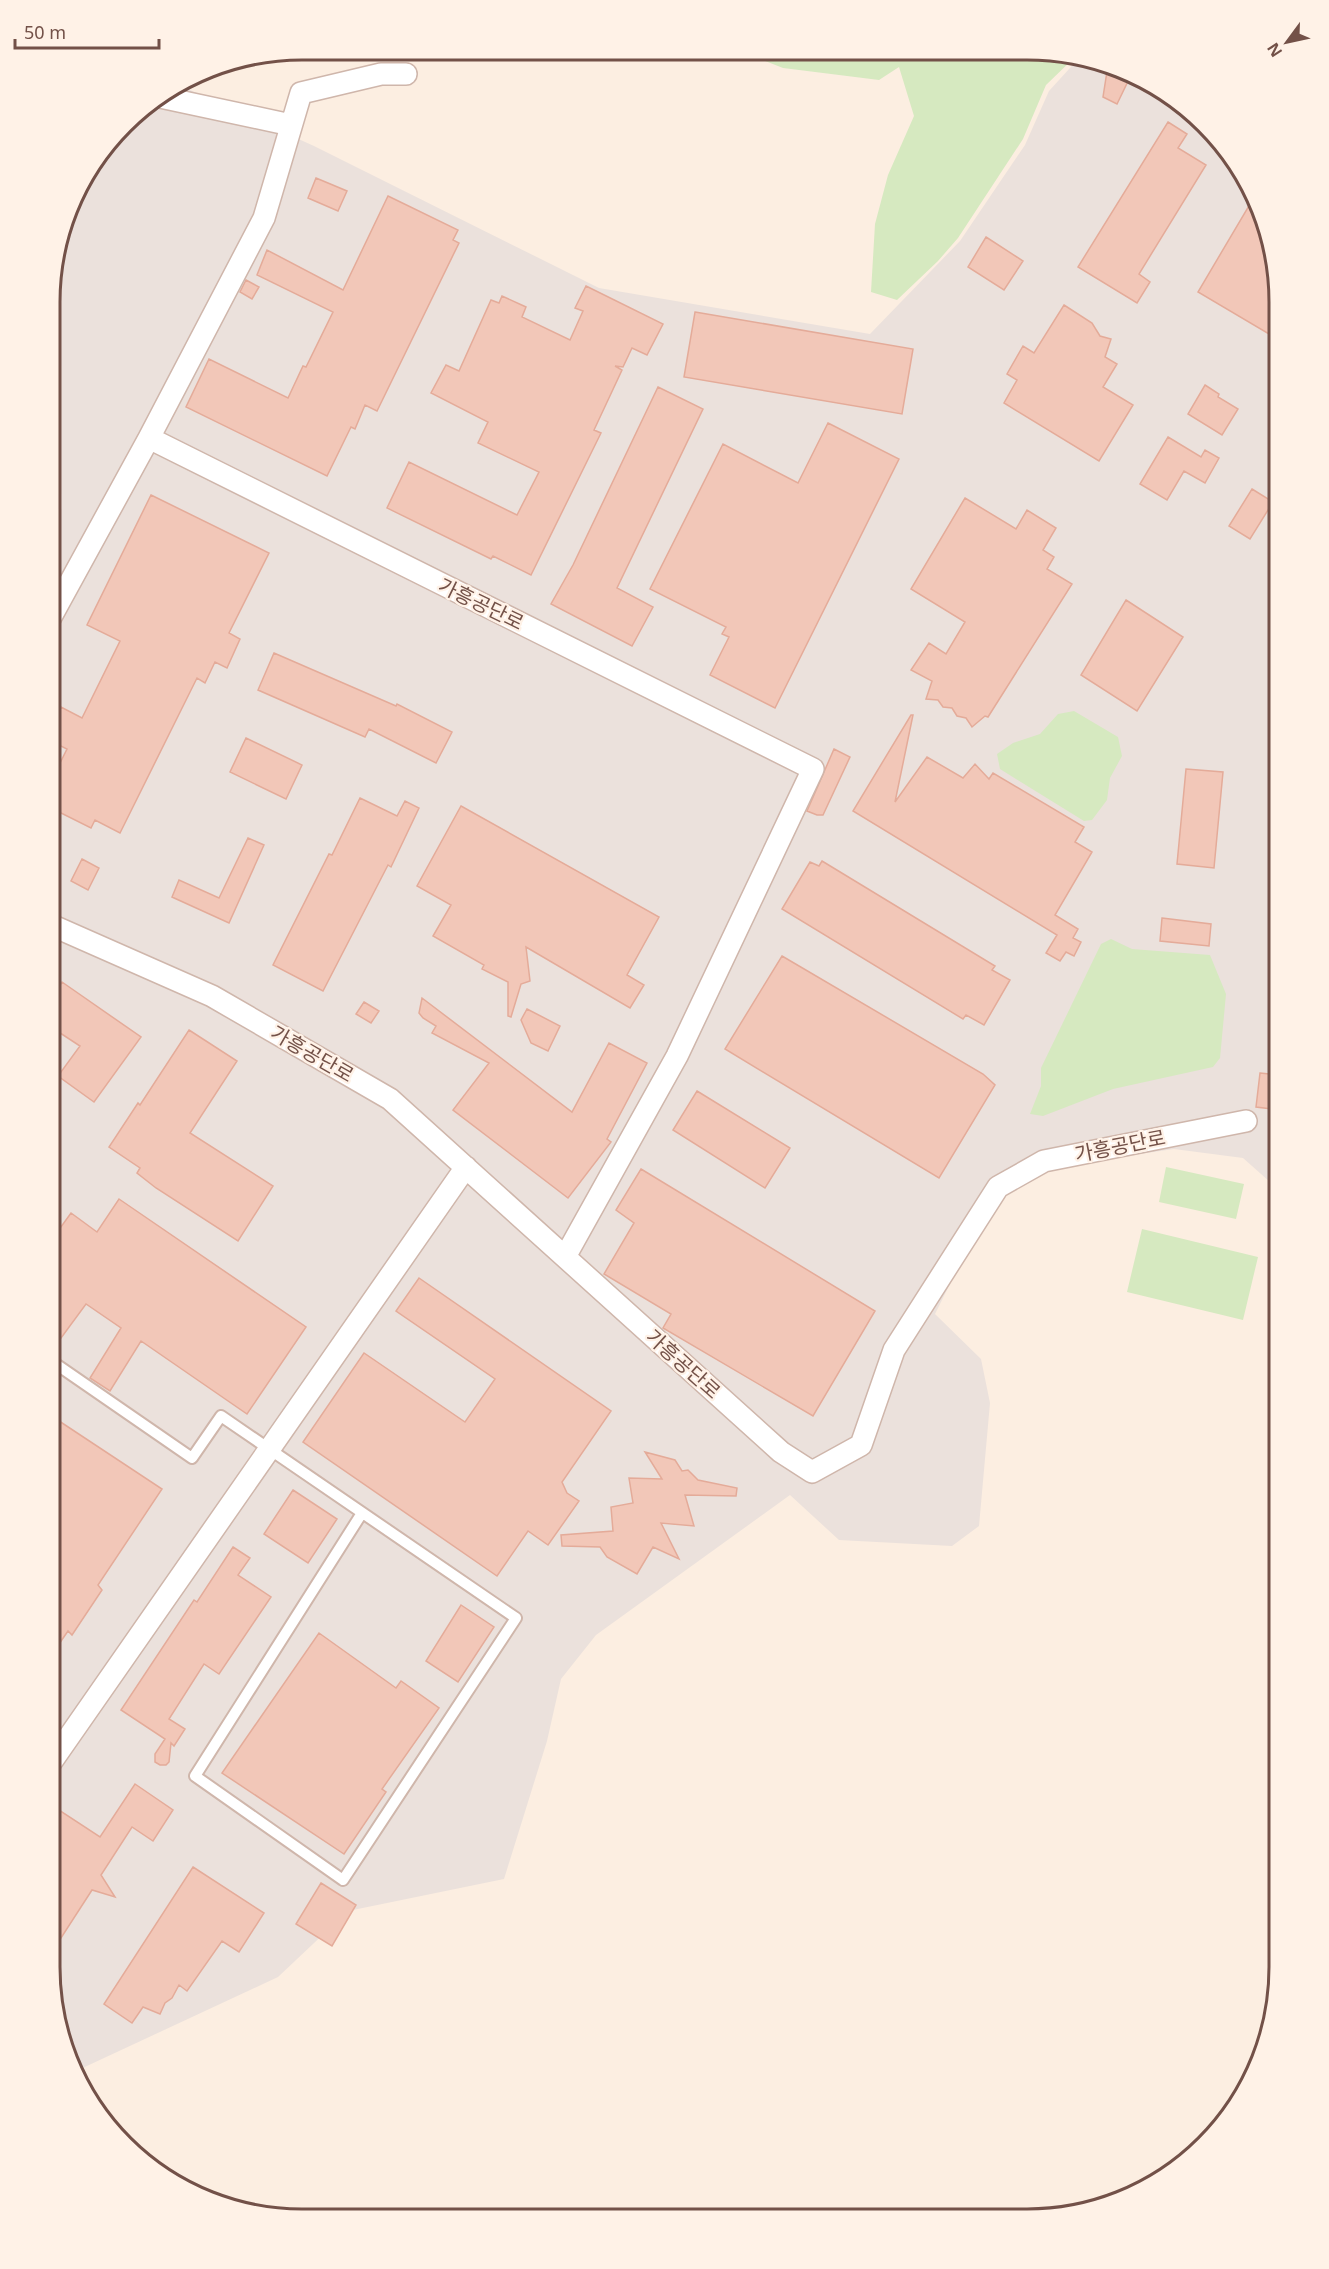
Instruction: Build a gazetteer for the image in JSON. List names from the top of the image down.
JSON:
{
  "streets": {
    "street": ["가흥공단로"]
  },
  "scale_bar": "50 m",
  "north": "bottom left"
}
